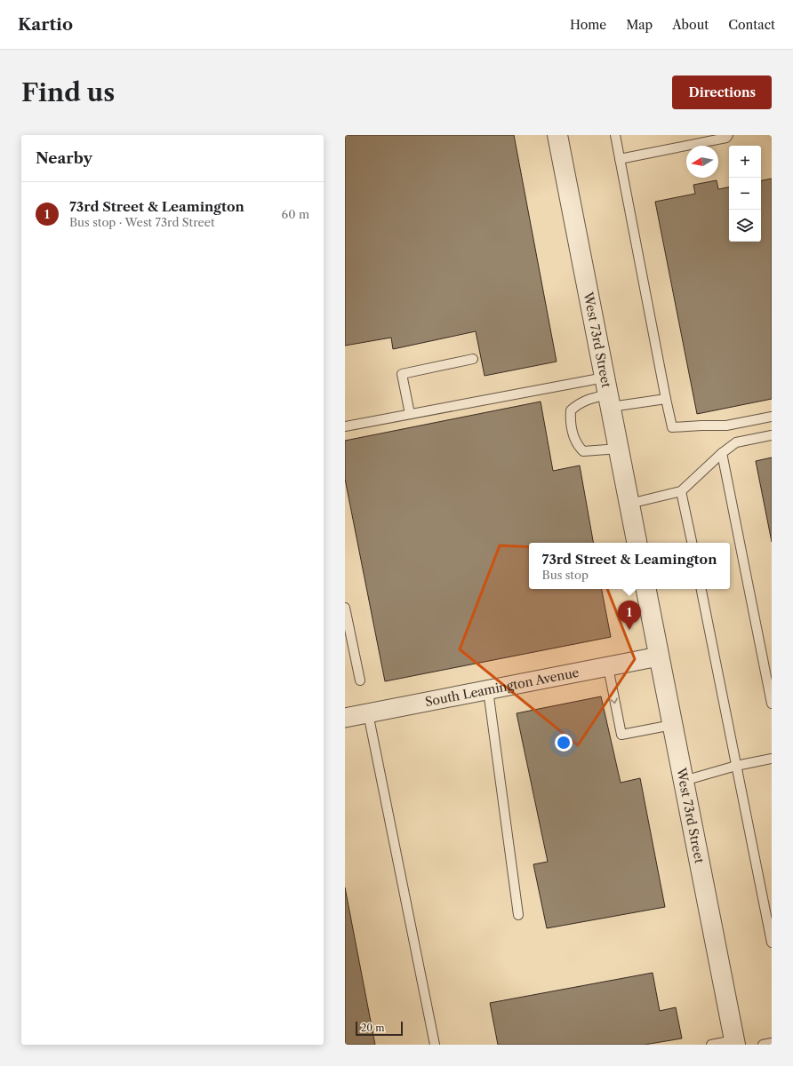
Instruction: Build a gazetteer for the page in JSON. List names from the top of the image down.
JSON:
{
  "streets": {
    "street": ["West 73rd Street", "South Leamington Avenue"]
  },
  "crossings": [
    ["West 73rd Street", "South Leamington Avenue"]
  ],
  "scale_bar": "20 m",
  "north": "left",
  "page": {
    "header": "Kartio",
    "nav": [
      "Home",
      "Map",
      "About",
      "Contact"
    ],
    "buttons": "Directions",
    "title": "Find us",
    "heading": "Nearby",
    "map_buttons": ["+", "−"],
    "list": [
      {
        "mark": "1",
        "name": "73rd Street & Leamington",
        "note": "Bus stop · West 73rd Street",
        "value": "60 m"
      }
    ],
    "popup": ["73rd Street & Leamington", "Bus stop"],
    "pins": "1",
    "scale": "20 m"
  }
}
